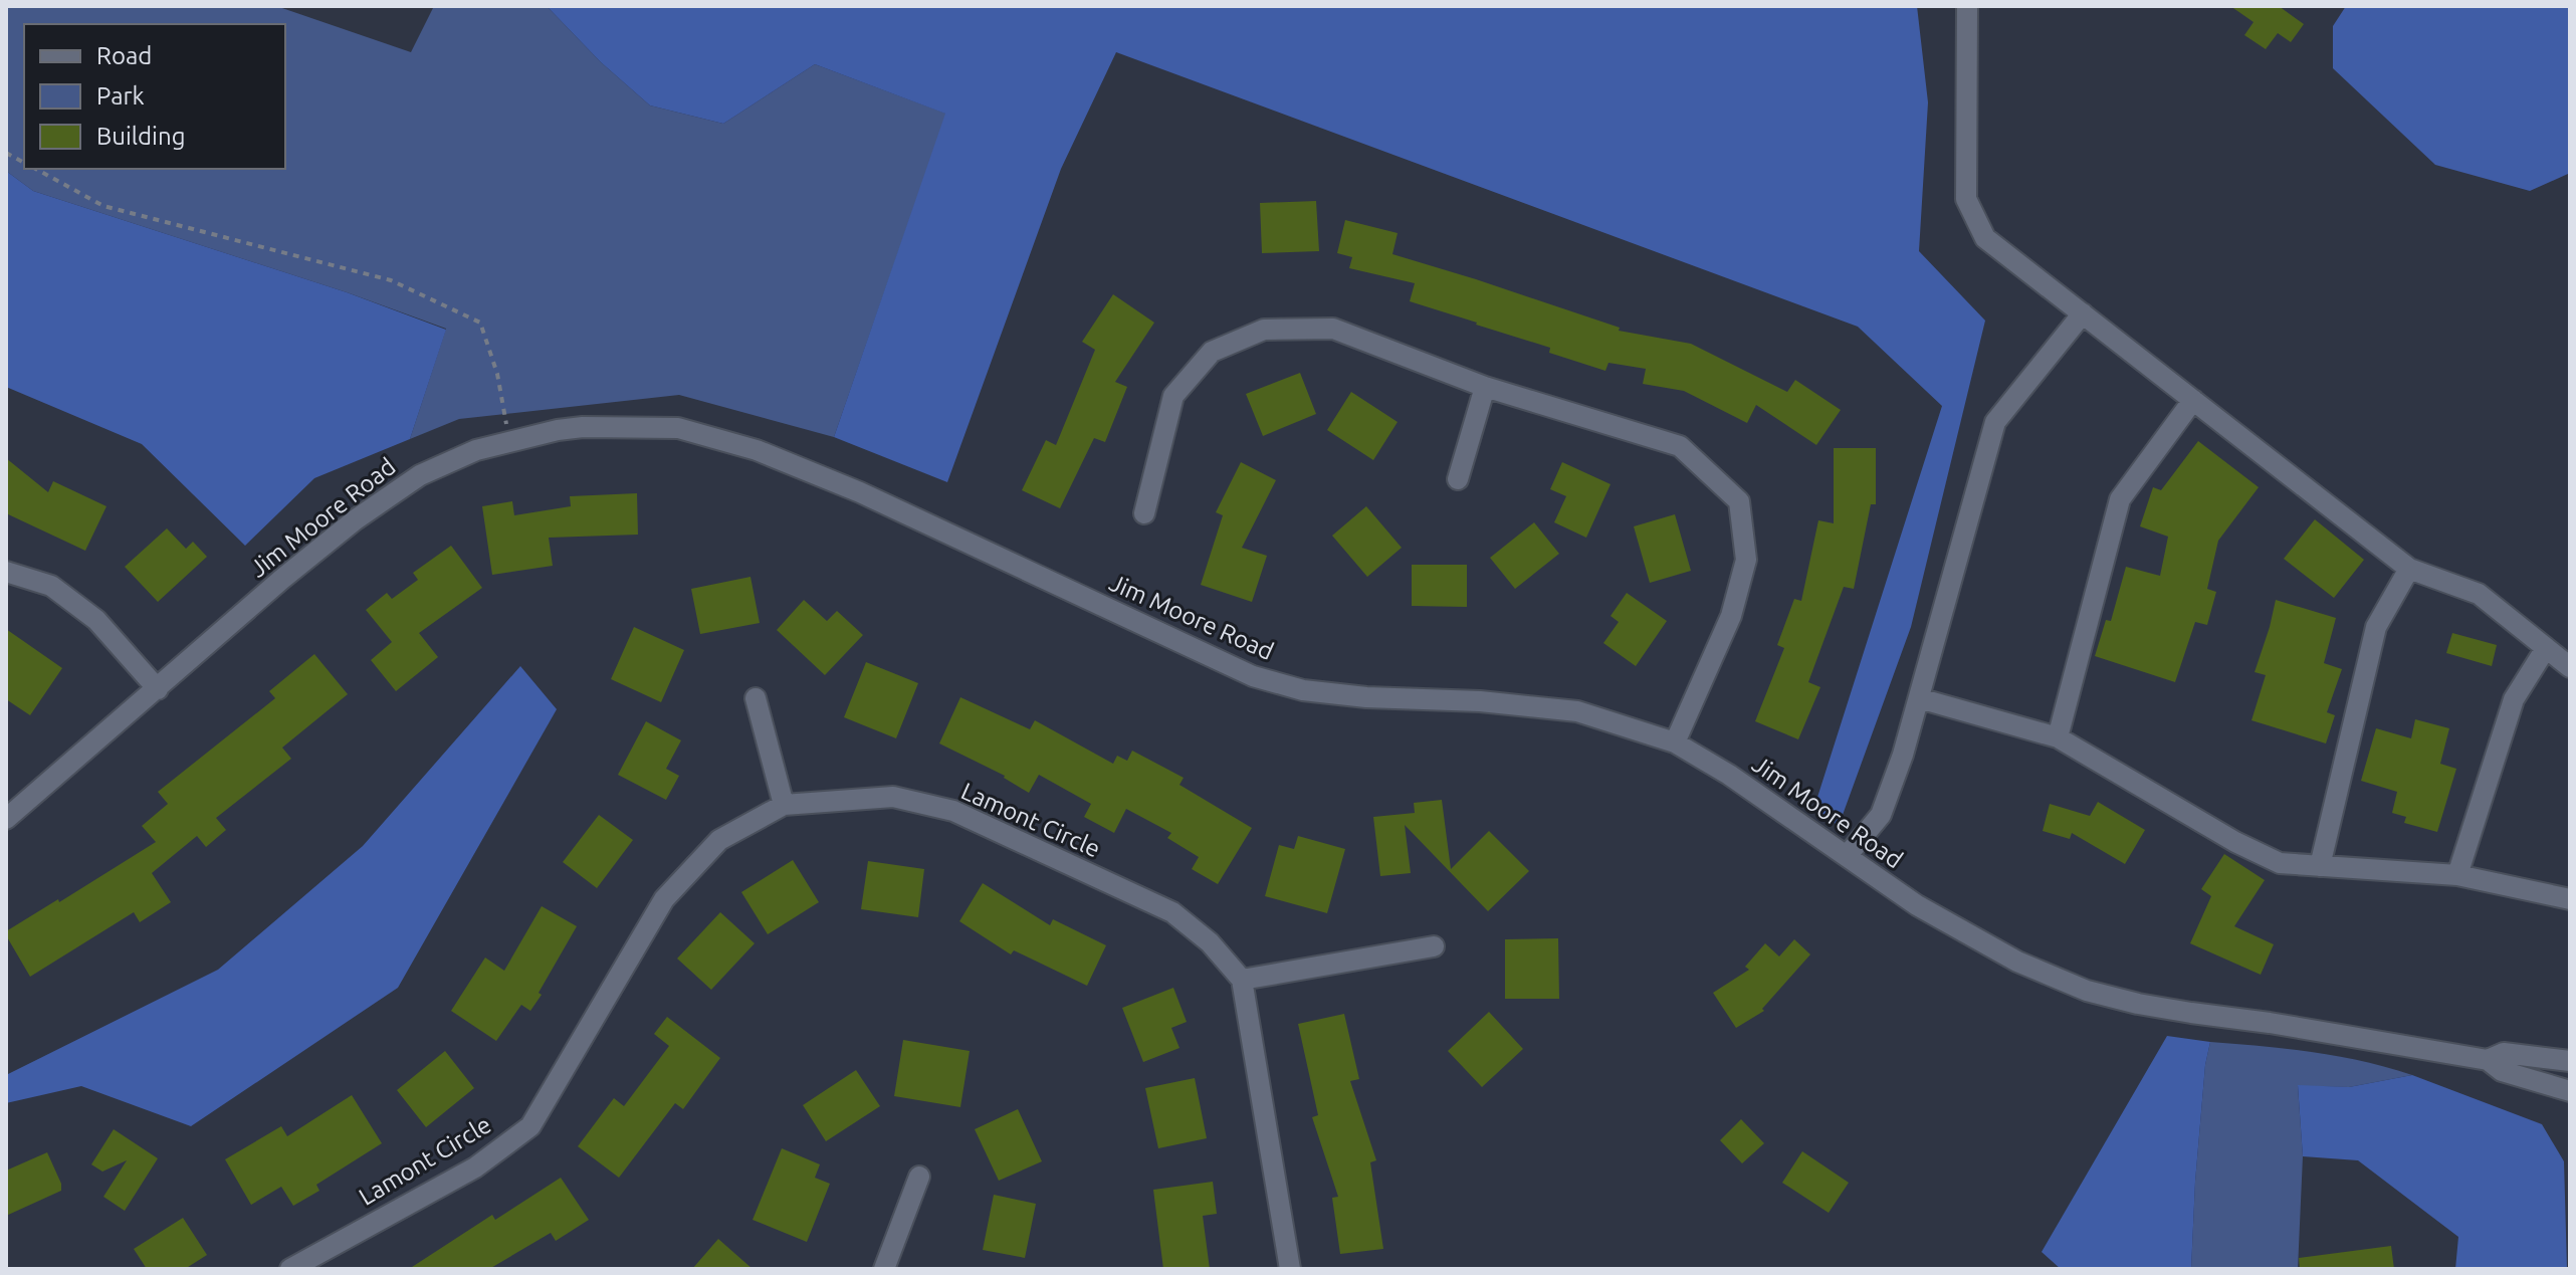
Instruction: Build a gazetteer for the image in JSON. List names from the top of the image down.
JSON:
{
  "streets": {
    "street": ["Jim Moore Road", "Lamont Circle"]
  },
  "legend": ["Road", "Park", "Building"]
}
